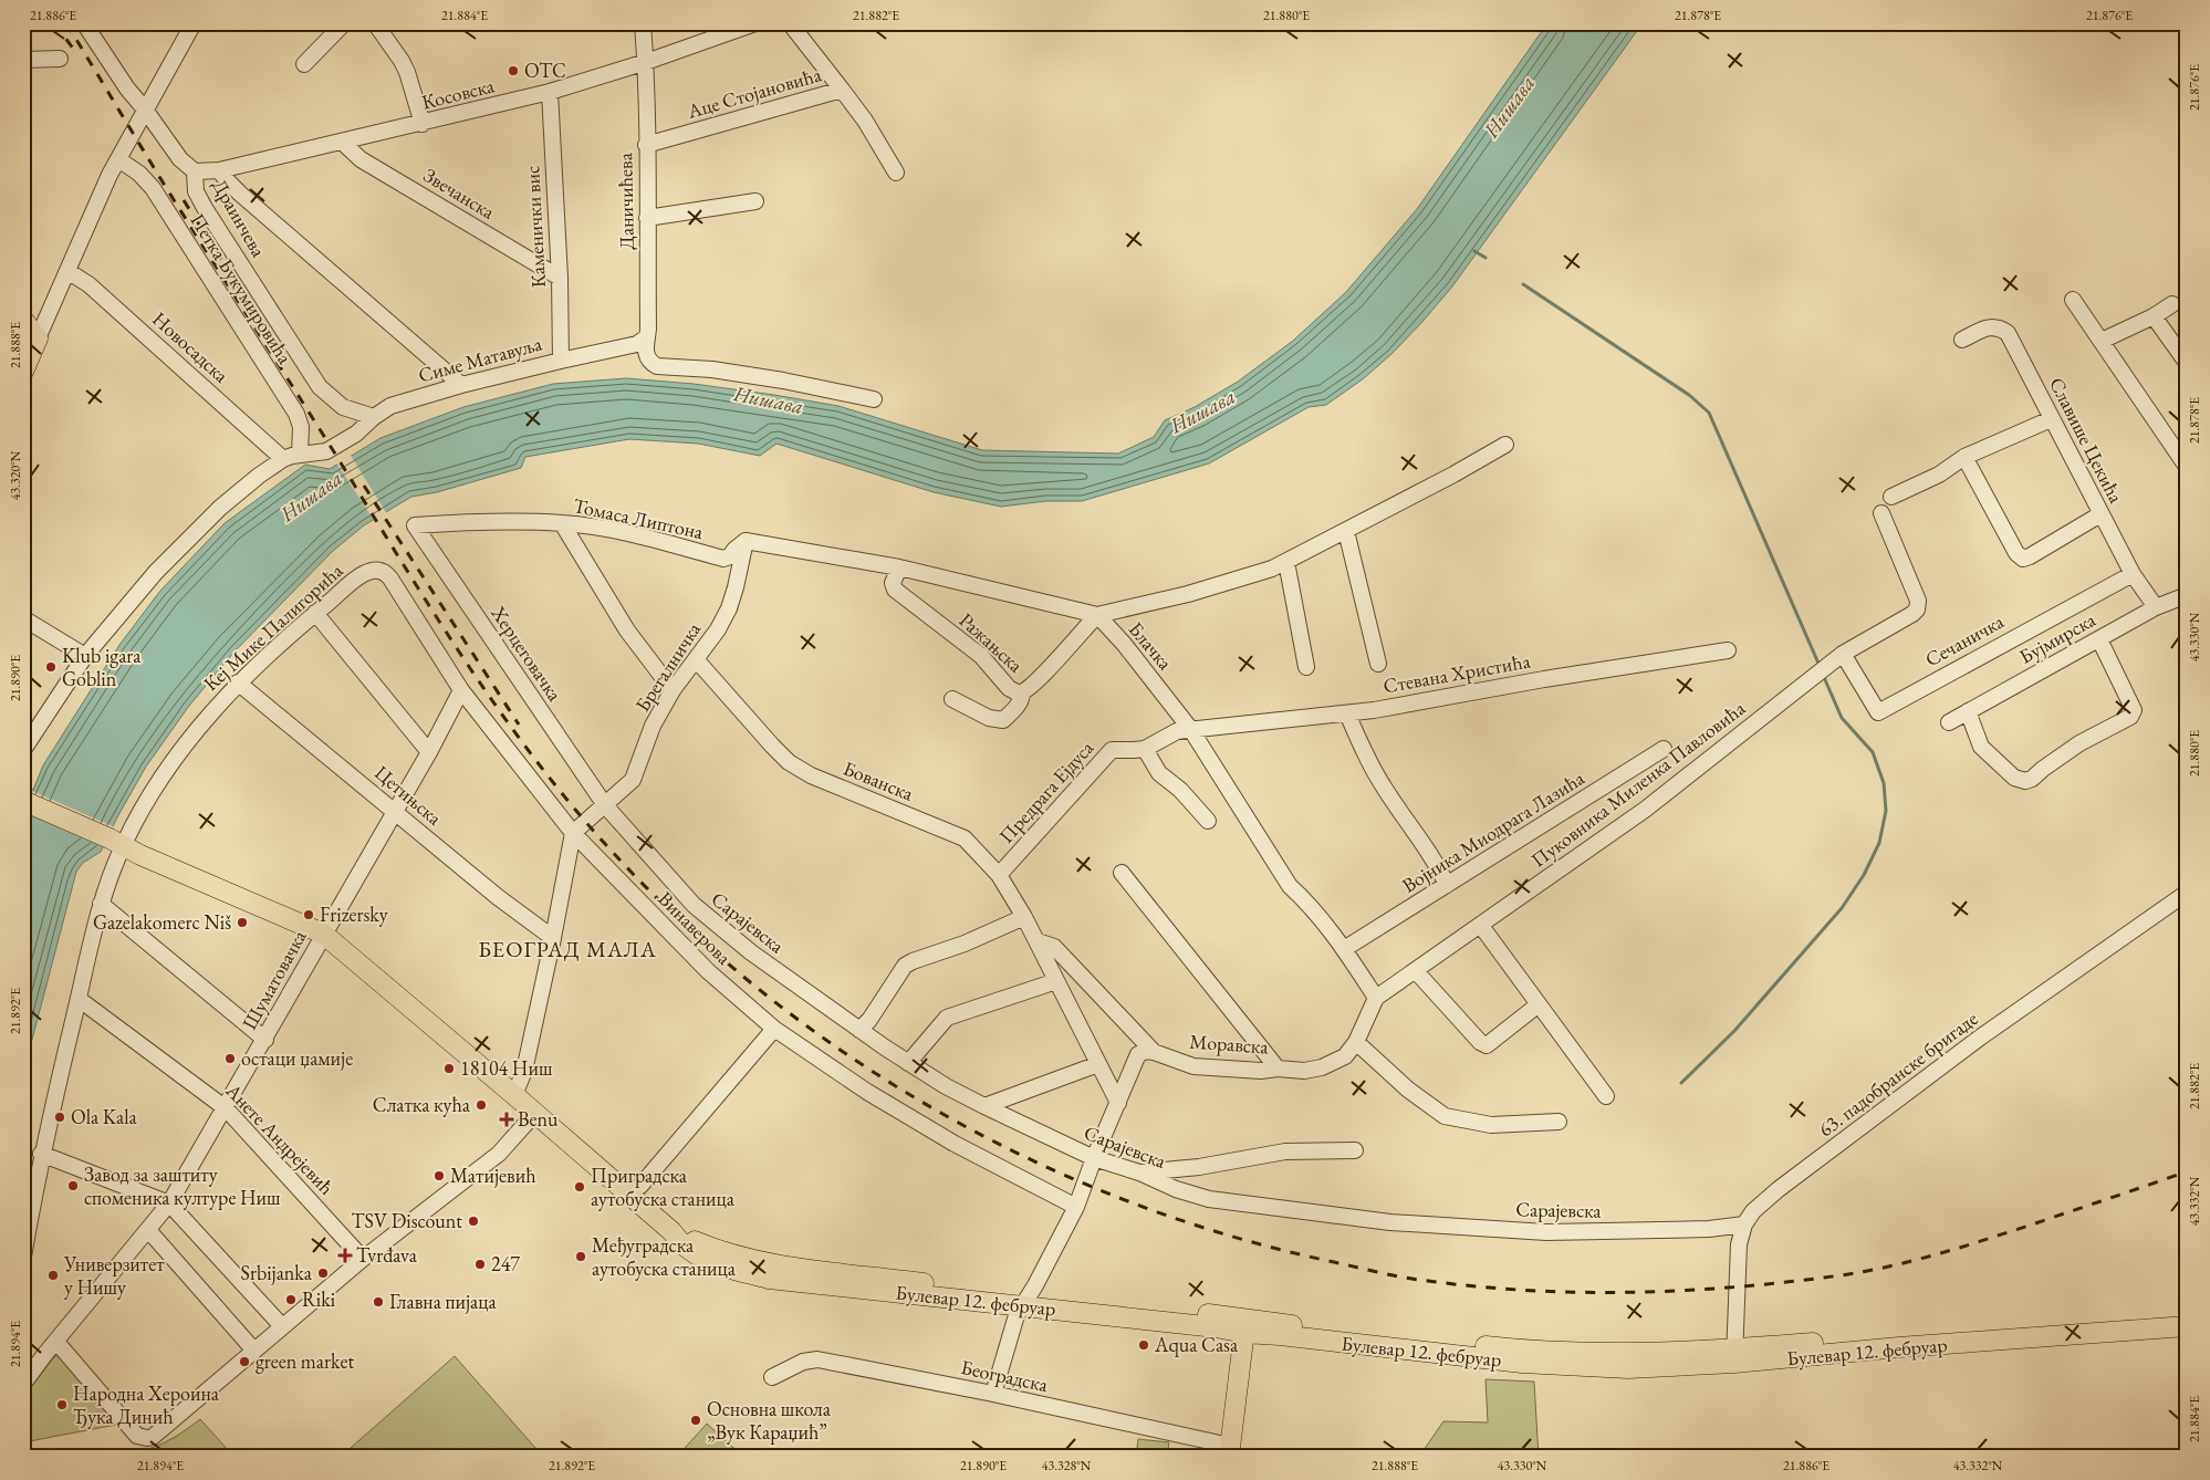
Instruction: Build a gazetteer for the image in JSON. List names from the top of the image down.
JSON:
{
  "streets": {
    "main road": ["Булевар 12. фебруар"],
    "street": [
      "Аце Стојановића",
      "Косовска",
      "Звечанска",
      "Даничићева",
      "Драинчева",
      "Каменички вис",
      "Петка Букумировића",
      "Новосадска",
      "Симе Матавуља",
      "Славише Цекића",
      "Томаса Липтона",
      "Кеј Мике Палигорића",
      "Бујмирска",
      "Сечаничка",
      "Ражањска",
      "Блачка",
      "Херцеговачка",
      "Брегалничка",
      "Стевана Христића",
      "Бованска",
      "Пуковника Миленка Павловића",
      "Предрага Ејдуса",
      "Цетињска",
      "Војника Миодрага Лазића",
      "Сарајевска",
      "Винаверова",
      "Шуматовачка",
      "Моравска",
      "63. падобранске бригаде",
      "Анете Андрејевић",
      "Београдска"
    ]
  },
  "crossings": [
    ["Аце Стојановића", "Даничићева"],
    ["Косовска", "Звечанска"],
    ["Косовска", "Даничићева"],
    ["Косовска", "Драинчева"],
    ["Косовска", "Каменички вис"],
    ["Звечанска", "Каменички вис"],
    ["Даничићева", "Симе Матавуља"],
    ["Драинчева", "Симе Матавуља"],
    ["Каменички вис", "Симе Матавуља"],
    ["Петка Букумировића", "Симе Матавуља"],
    ["Славише Цекића", "Бујмирска"],
    ["Славише Цекића", "Сечаничка"],
    ["Томаса Липтона", "Херцеговачка"],
    ["Томаса Липтона", "Брегалничка"],
    ["Кеј Мике Палигорића", "Цетињска"],
    ["Кеј Мике Палигорића", "Винаверова"],
    ["Кеј Мике Палигорића", "Анете Андрејевић"],
    ["Кеј Мике Палигорића", "Булевар 12. фебруар"],
    ["Сечаничка", "Пуковника Миленка Павловића"],
    ["Ражањска", "Блачка"],
    ["Блачка", "Стевана Христића"],
    ["Блачка", "Пуковника Миленка Павловића"],
    ["Блачка", "Предрага Ејдуса"],
    ["Блачка", "Војника Миодрага Лазића"],
    ["Блачка", "Моравска"],
    ["Херцеговачка", "Брегалничка"],
    ["Херцеговачка", "Сарајевска"],
    ["Брегалничка", "Бованска"],
    ["Брегалничка", "Сарајевска"],
    ["Брегалничка", "Винаверова"],
    ["Стевана Христића", "Предрага Ејдуса"],
    ["Бованска", "Предрага Ејдуса"],
    ["Пуковника Миленка Павловића", "Моравска"],
    ["Цетињска", "Шуматовачка"],
    ["Сарајевска", "63. падобранске бригаде"],
    ["Винаверова", "Шуматовачка"],
    ["Шуматовачка", "Анете Андрејевић"],
    ["Шуматовачка", "Булевар 12. фебруар"],
    ["63. падобранске бригаде", "Булевар 12. фебруар"]
  ],
  "districts": ["БЕОГРАД МАЛА"],
  "water": ["Нишава"],
  "places": {
    "other": [
      "OTC",
      "Klub igara Goblin",
      "Frizersky",
      "Gazelakomerc Niš",
      "остаци џамије",
      "18104 Ниш",
      "Слатка кућа",
      "Ola Kala",
      "Матијевић",
      "Завод за заштиту споменика културе Ниш",
      "Приградска аутобуска станица",
      "TSV Discount",
      "Међуградска аутобуска станица",
      "247",
      "Srbijanka",
      "Универзитет у Нишу",
      "Riki",
      "Главна пијаца",
      "Aqua Casa",
      "green market",
      "Народна Хероина Ђука Динић",
      "Основна школа „Вук Караџић”"
    ],
    "health": ["Benu", "Tvrđava"]
  },
  "coordinates": [
    "21.886°E",
    "21.884°E",
    "21.882°E",
    "21.880°E",
    "21.878°E",
    "21.876°E",
    "21.888°E",
    "43.320°N",
    "43.330°N",
    "21.890°E",
    "21.892°E",
    "43.332°N",
    "21.894°E",
    "43.328°N"
  ]
}
